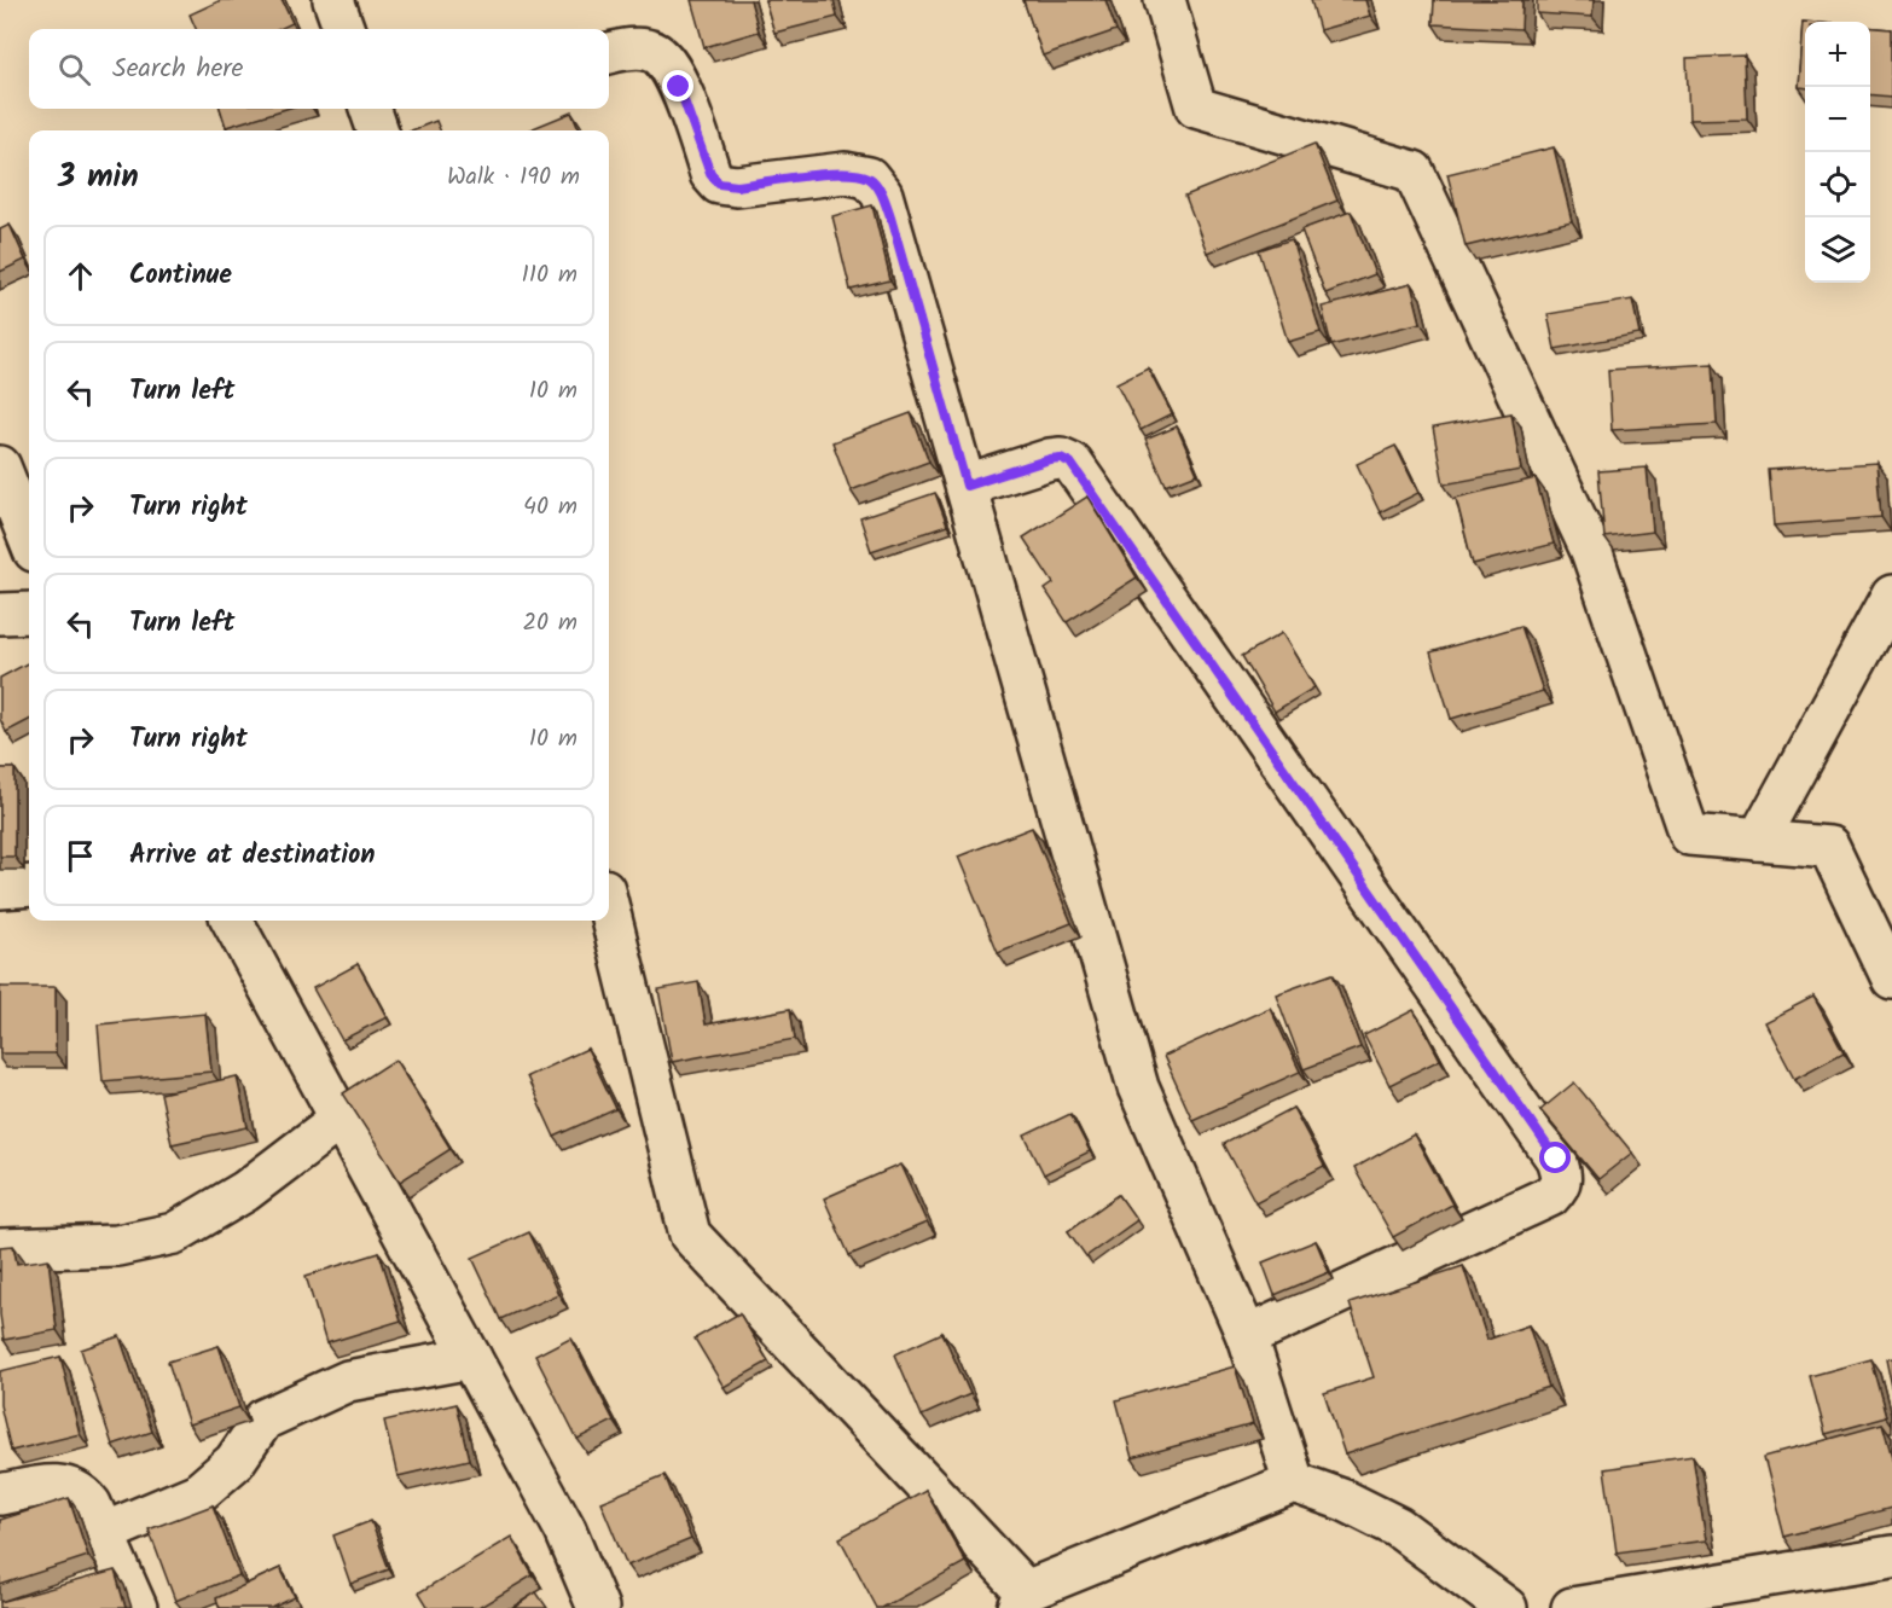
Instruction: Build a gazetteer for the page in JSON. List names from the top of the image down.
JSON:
{
  "page": {
    "map_buttons": ["+", "−"],
    "search": "Search here",
    "heading": ["3 min", "Walk · 190 m"],
    "list": [
      ["Continue", "110 m"],
      ["Turn left", "10 m"],
      ["Turn right", "40 m"],
      ["Turn left", "20 m"],
      ["Turn right", "10 m"],
      "Arrive at destination"
    ]
  }
}
